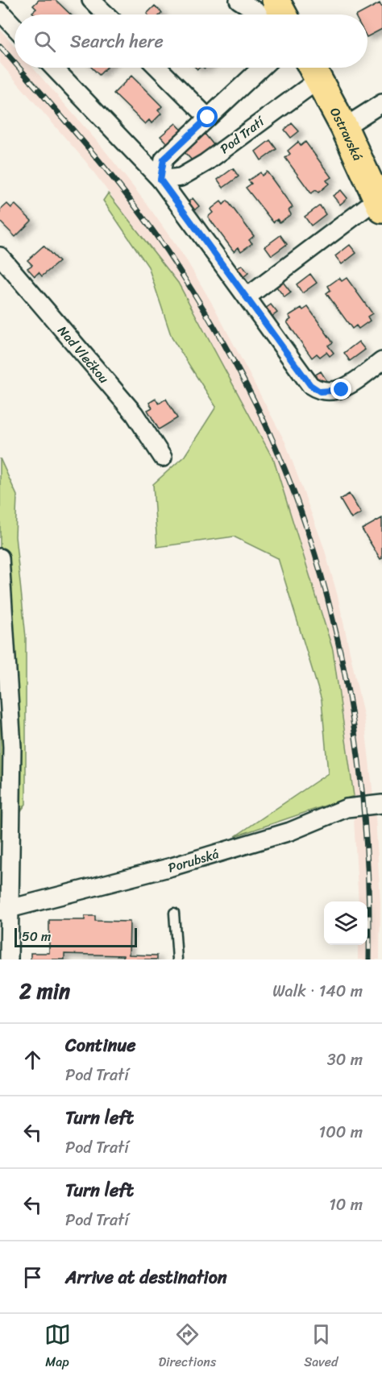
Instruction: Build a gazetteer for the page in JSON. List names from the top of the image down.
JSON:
{
  "streets": {
    "main road": ["Ostravská"],
    "street": ["Pod Tratí", "Nad Vlečkou", "Porubská"]
  },
  "crossings": [
    ["Ostravská", "Pod Tratí"]
  ],
  "scale_bar": "50 m",
  "page": {
    "search": "Search here",
    "scale": "50 m",
    "heading": ["2 min", "Walk · 140 m"],
    "list": [
      ["Continue", "Pod Tratí", "30 m"],
      ["Turn left", "Pod Tratí", "100 m"],
      ["Turn left", "Pod Tratí", "10 m"],
      "Arrive at destination"
    ],
    "nav": ["Map", "Directions", "Saved"]
  }
}
